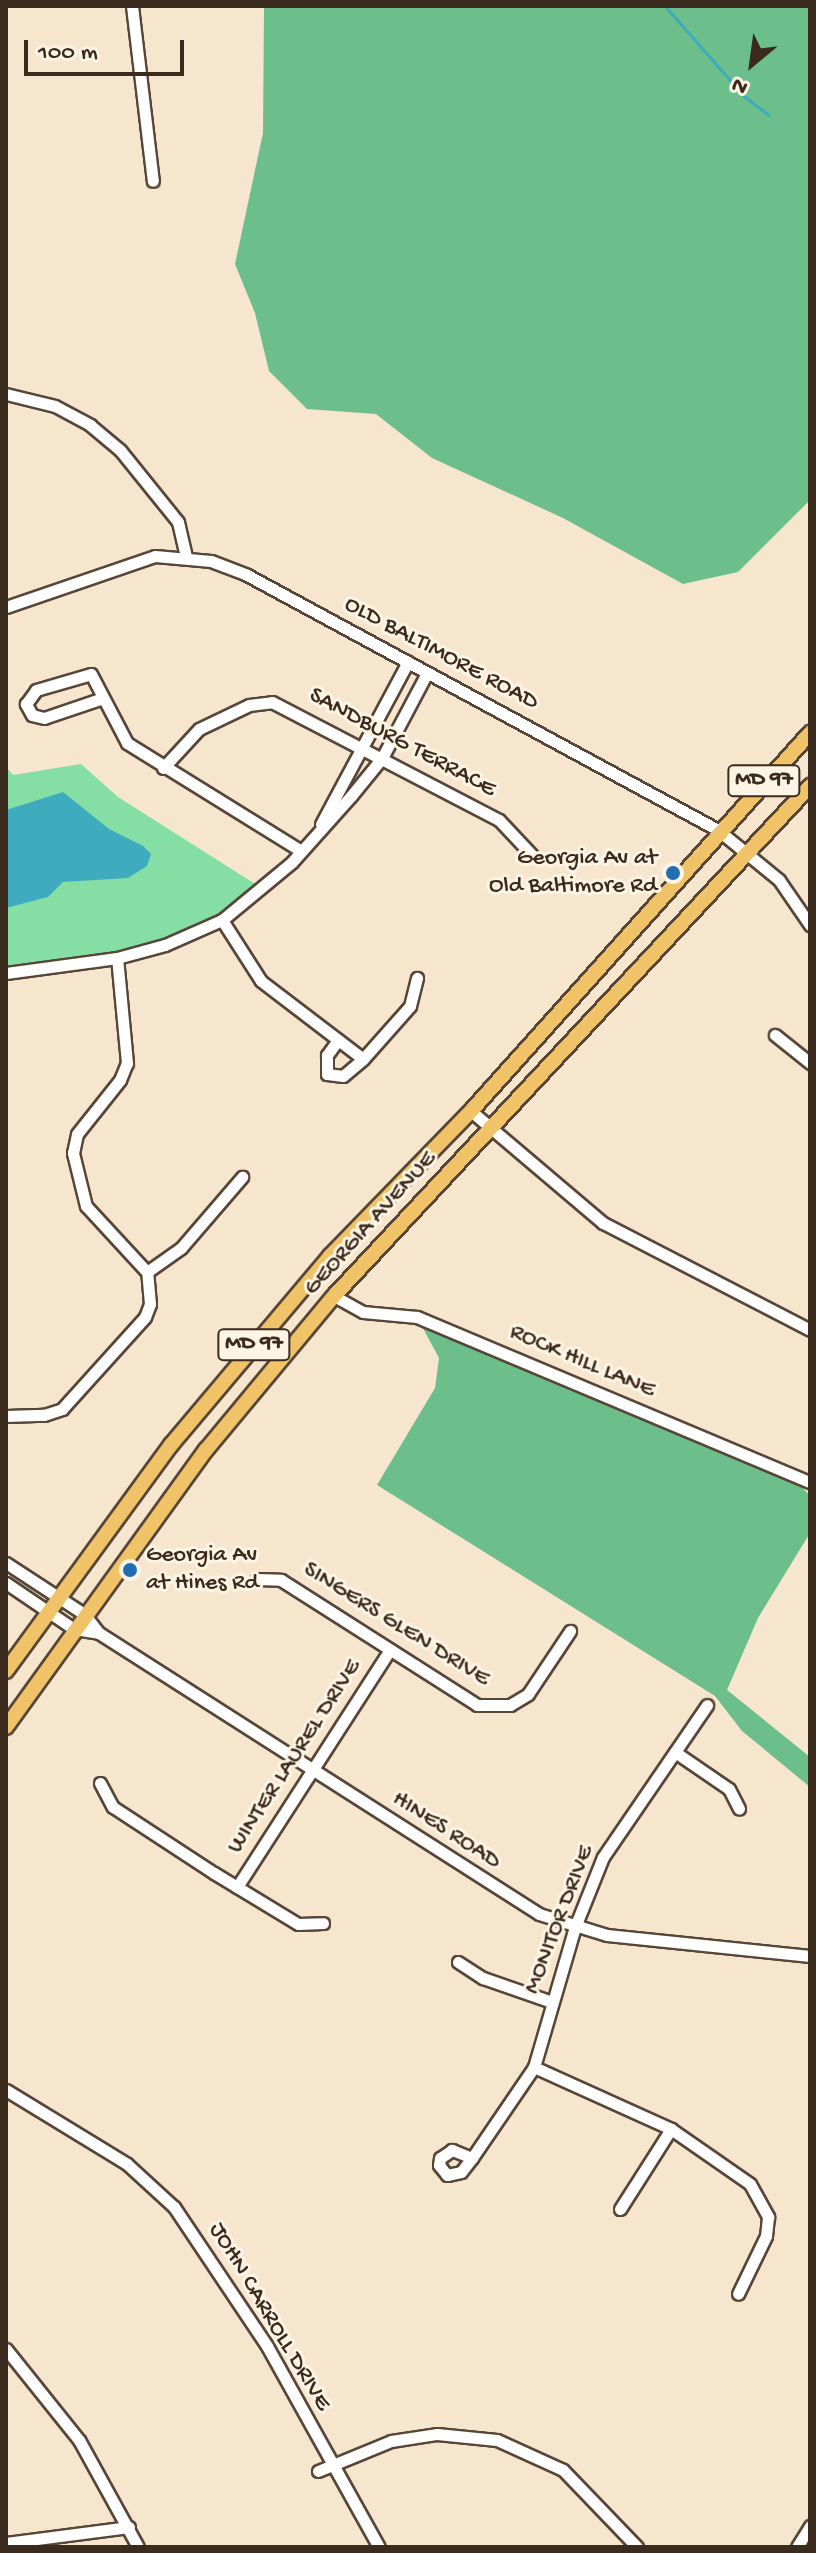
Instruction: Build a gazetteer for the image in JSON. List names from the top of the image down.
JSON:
{
  "streets": {
    "main road": ["MD 97", "GEORGIA AVENUE"],
    "street": [
      "OLD BALTIMORE ROAD",
      "SANDBURG TERRACE",
      "ROCK HILL LANE",
      "SINGERS GLEN DRIVE",
      "WINTER LAUREL DRIVE",
      "HINES ROAD",
      "MONITOR DRIVE",
      "JOHN CARROLL DRIVE"
    ]
  },
  "crossings": [
    ["OLD BALTIMORE ROAD", "GEORGIA AVENUE"],
    ["GEORGIA AVENUE", "ROCK HILL LANE"],
    ["GEORGIA AVENUE", "HINES ROAD"],
    ["SINGERS GLEN DRIVE", "WINTER LAUREL DRIVE"],
    ["WINTER LAUREL DRIVE", "HINES ROAD"],
    ["HINES ROAD", "MONITOR DRIVE"]
  ],
  "places": ["Georgia Av at Old Baltimore Rd", "Georgia Av at Hines Rd"],
  "scale_bar": "100 m",
  "north": "bottom left"
}
